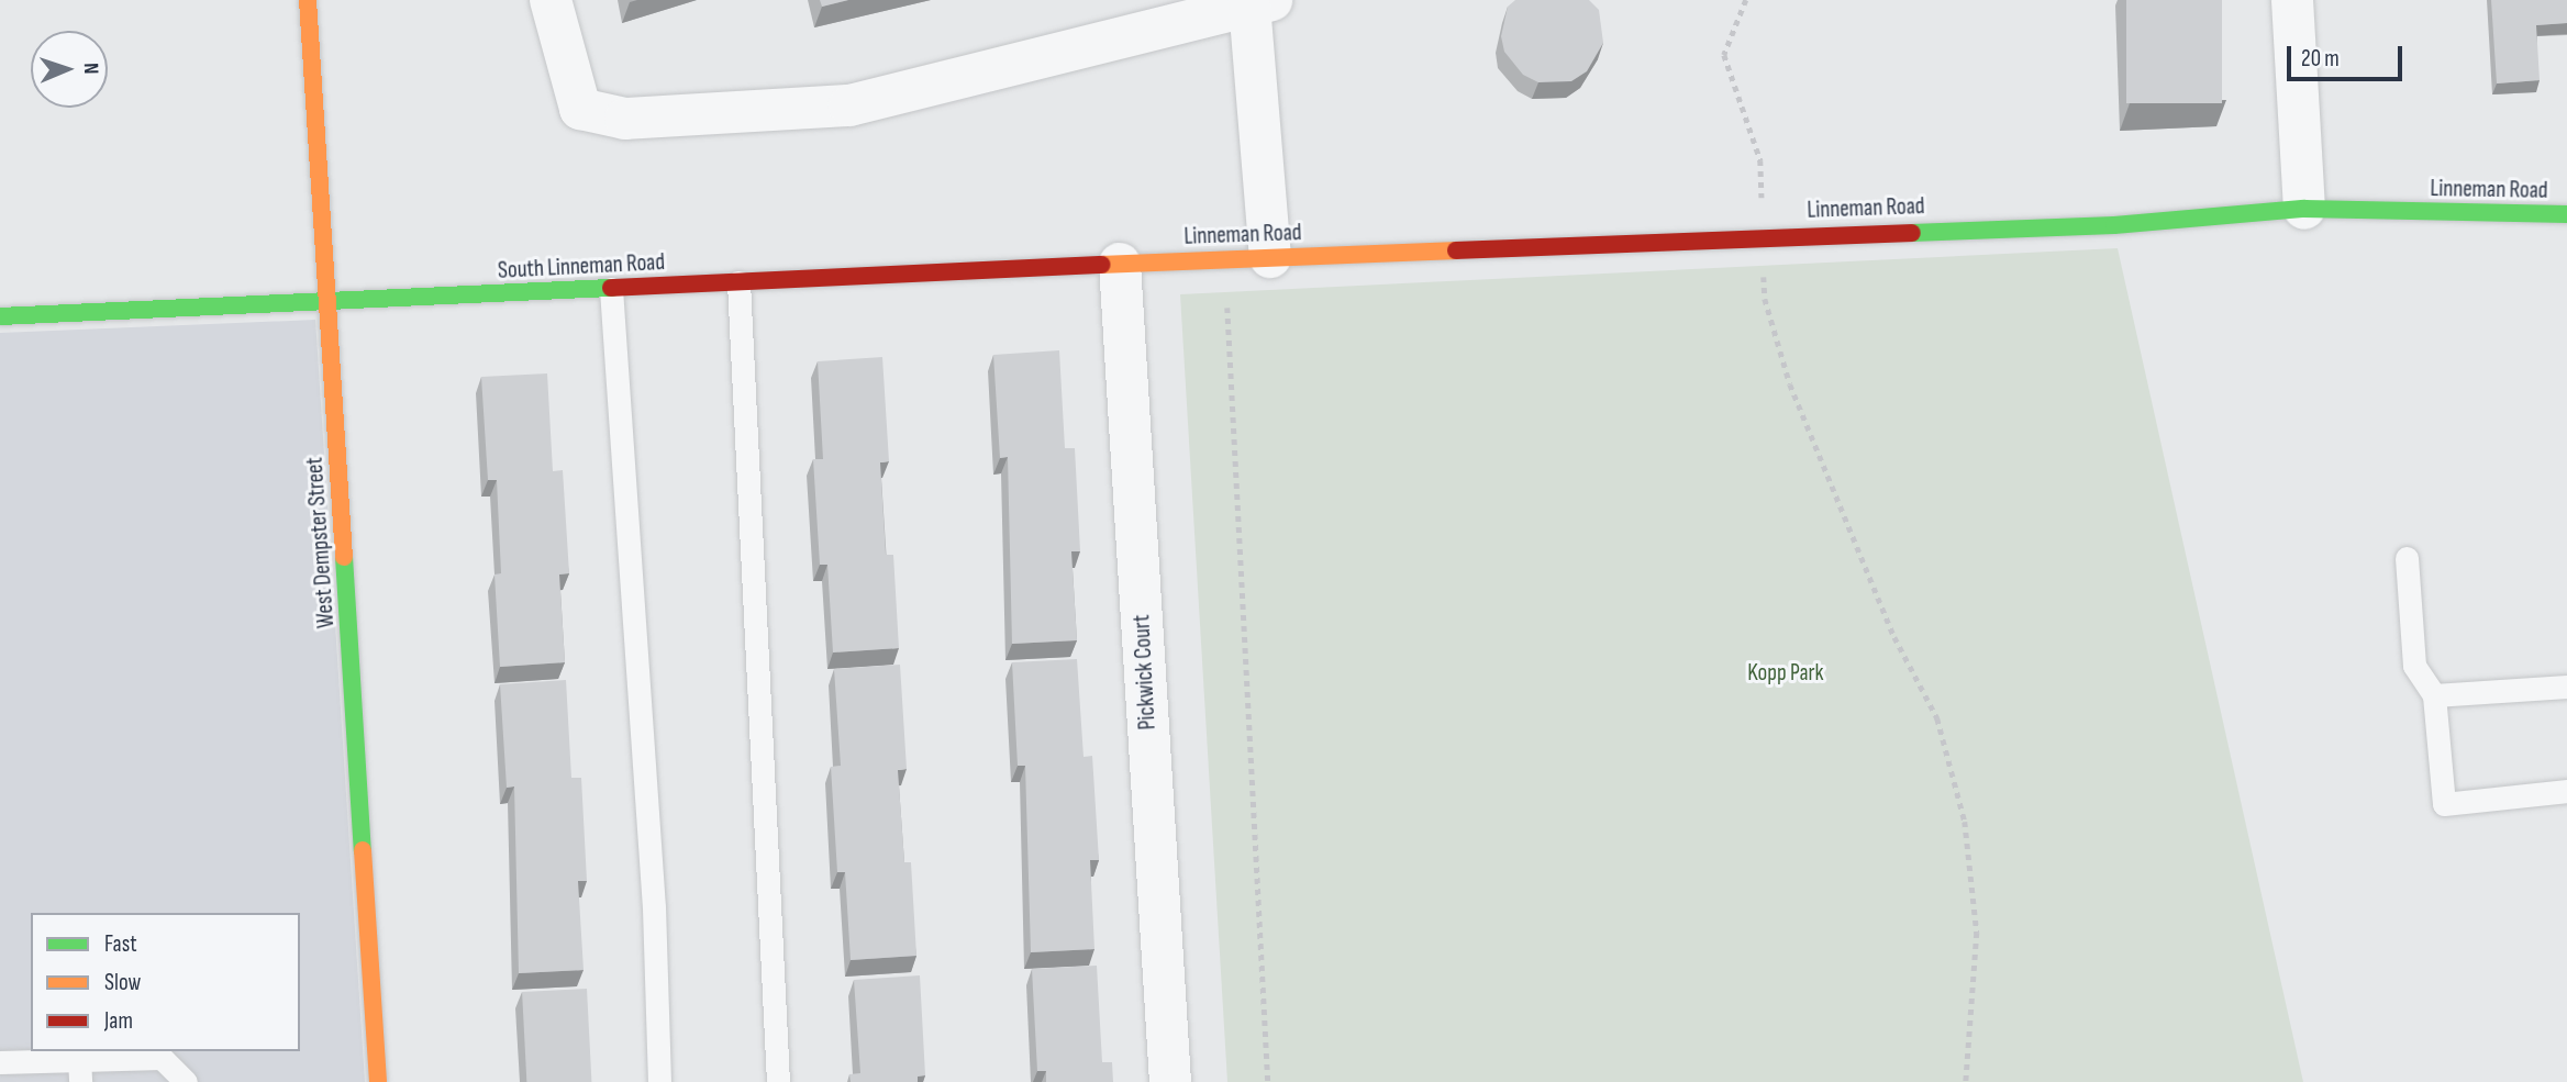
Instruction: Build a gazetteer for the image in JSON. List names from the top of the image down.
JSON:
{
  "streets": {
    "street": [
      "Linneman Road",
      "South Linneman Road",
      "West Dempster Street",
      "Pickwick Court"
    ]
  },
  "crossings": [
    ["Linneman Road", "South Linneman Road"],
    ["South Linneman Road", "West Dempster Street"],
    ["South Linneman Road", "Pickwick Court"]
  ],
  "parks": ["Kopp Park"],
  "legend": ["Fast", "Slow", "Jam"],
  "scale_bar": "20 m",
  "north": "right"
}
